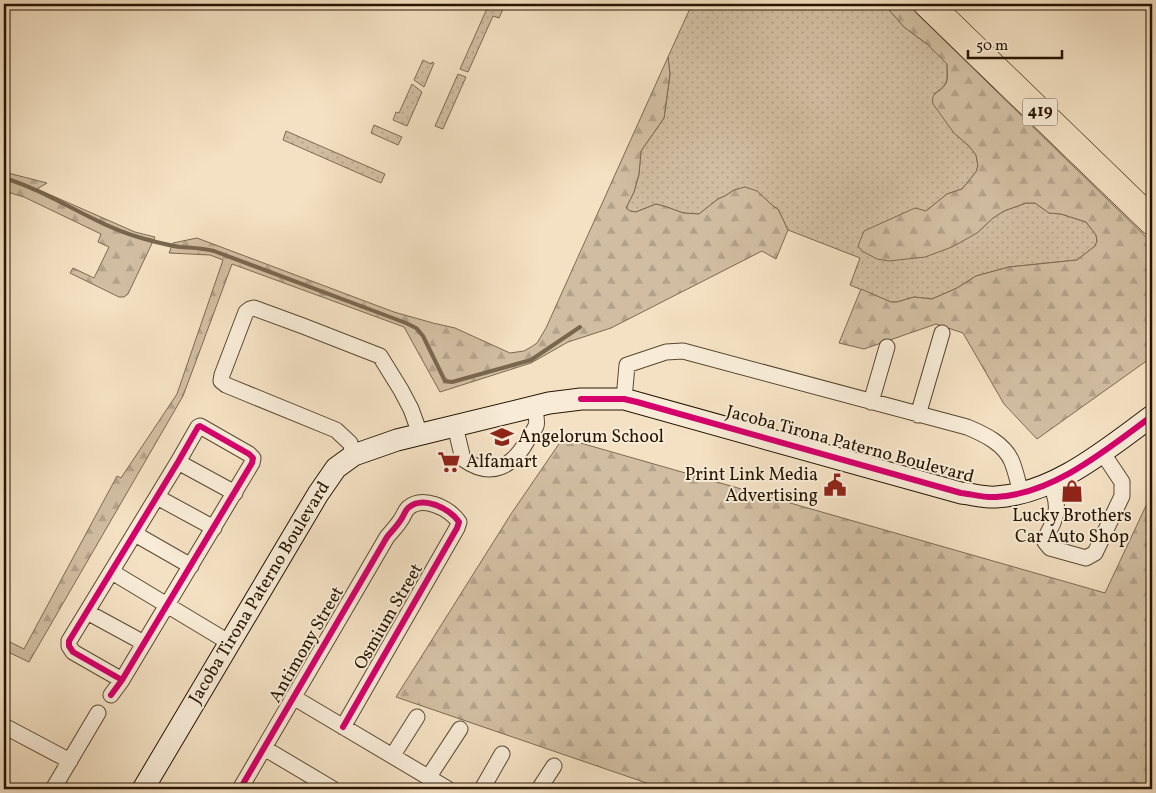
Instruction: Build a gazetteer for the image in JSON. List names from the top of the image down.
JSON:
{
  "streets": {
    "highway": ["419"],
    "street": ["Jacoba Tirona Paterno Boulevard", "Osmium Street", "Antimony Street"]
  },
  "crossings": [
    ["Osmium Street", "Antimony Street"]
  ],
  "places": {
    "school or university": ["Angelorum School"],
    "supermarket": ["Alfamart"],
    "public building": ["Print Link Media Advertising"],
    "shop": ["Lucky Brothers Car Auto Shop"]
  },
  "scale_bar": "50 m"
}
